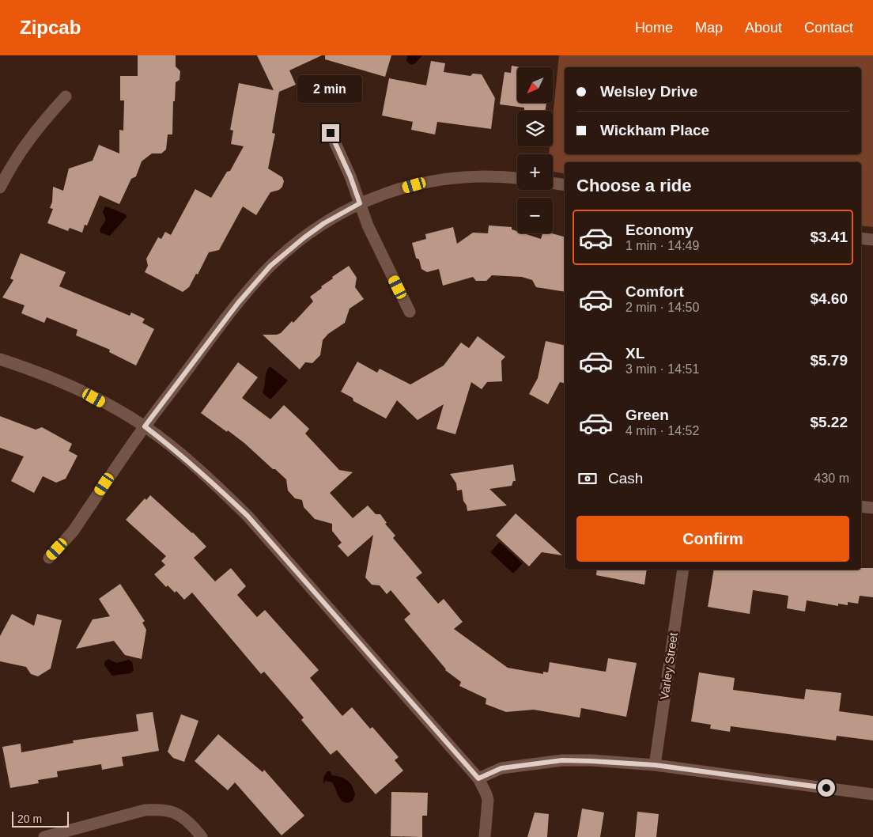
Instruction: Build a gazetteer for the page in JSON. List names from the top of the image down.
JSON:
{
  "streets": {
    "street": ["Varley Street"]
  },
  "scale_bar": "20 m",
  "north": "bottom left",
  "page": {
    "header": "Zipcab",
    "nav": [
      "Home",
      "Map",
      "About",
      "Contact"
    ],
    "map_buttons": ["+", "−"],
    "banner": ["Welsley Drive", "Wickham Place"],
    "bubble": "2 min",
    "heading": "Choose a ride",
    "list": [
      {
        "name": "Economy",
        "note": "1 min · 14:49",
        "value": "$3.41"
      },
      {
        "name": "Comfort",
        "note": "2 min · 14:50",
        "value": "$4.60"
      },
      {
        "name": "XL",
        "note": "3 min · 14:51",
        "value": "$5.79"
      },
      {
        "name": "Green",
        "note": "4 min · 14:52",
        "value": "$5.22"
      }
    ],
    "pay": ["Cash", "430 m"],
    "buttons": "Confirm",
    "scale": "20 m"
  }
}
